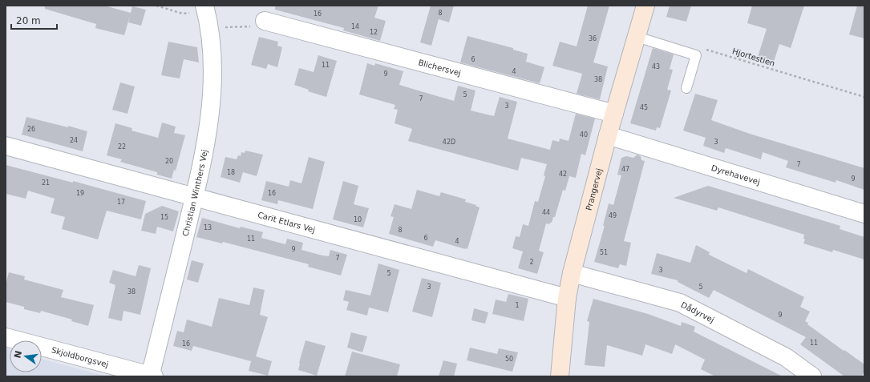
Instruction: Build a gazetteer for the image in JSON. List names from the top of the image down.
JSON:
{
  "streets": {
    "street": [
      "Blichersvej",
      "Dyrehavevej",
      "Prangervej",
      "Christian Winthers Vej",
      "Carit Etlars Vej",
      "Dådyrvej",
      "Skjoldborgsvej"
    ],
    "path": ["Hjortestien"]
  },
  "crossings": [
    ["Blichersvej", "Prangervej"],
    ["Dyrehavevej", "Prangervej"],
    ["Prangervej", "Carit Etlars Vej"],
    ["Prangervej", "Dådyrvej"],
    ["Christian Winthers Vej", "Carit Etlars Vej"],
    ["Christian Winthers Vej", "Skjoldborgsvej"]
  ],
  "house_numbers": [
    "8",
    "16",
    "14",
    "12",
    "36",
    "6",
    "11",
    "43",
    "4",
    "9",
    "38",
    "5",
    "7",
    "3",
    "45",
    "26",
    "40",
    "24",
    "42D",
    "3",
    "22",
    "20",
    "7",
    "47",
    "18",
    "42",
    "9",
    "21",
    "19",
    "16",
    "17",
    "44",
    "49",
    "15",
    "10",
    "13",
    "8",
    "6",
    "11",
    "4",
    "9",
    "51",
    "7",
    "2",
    "3",
    "5",
    "3",
    "5",
    "38",
    "1",
    "9",
    "11",
    "16",
    "50"
  ],
  "scale_bar": "20 m",
  "north": "left"
}
